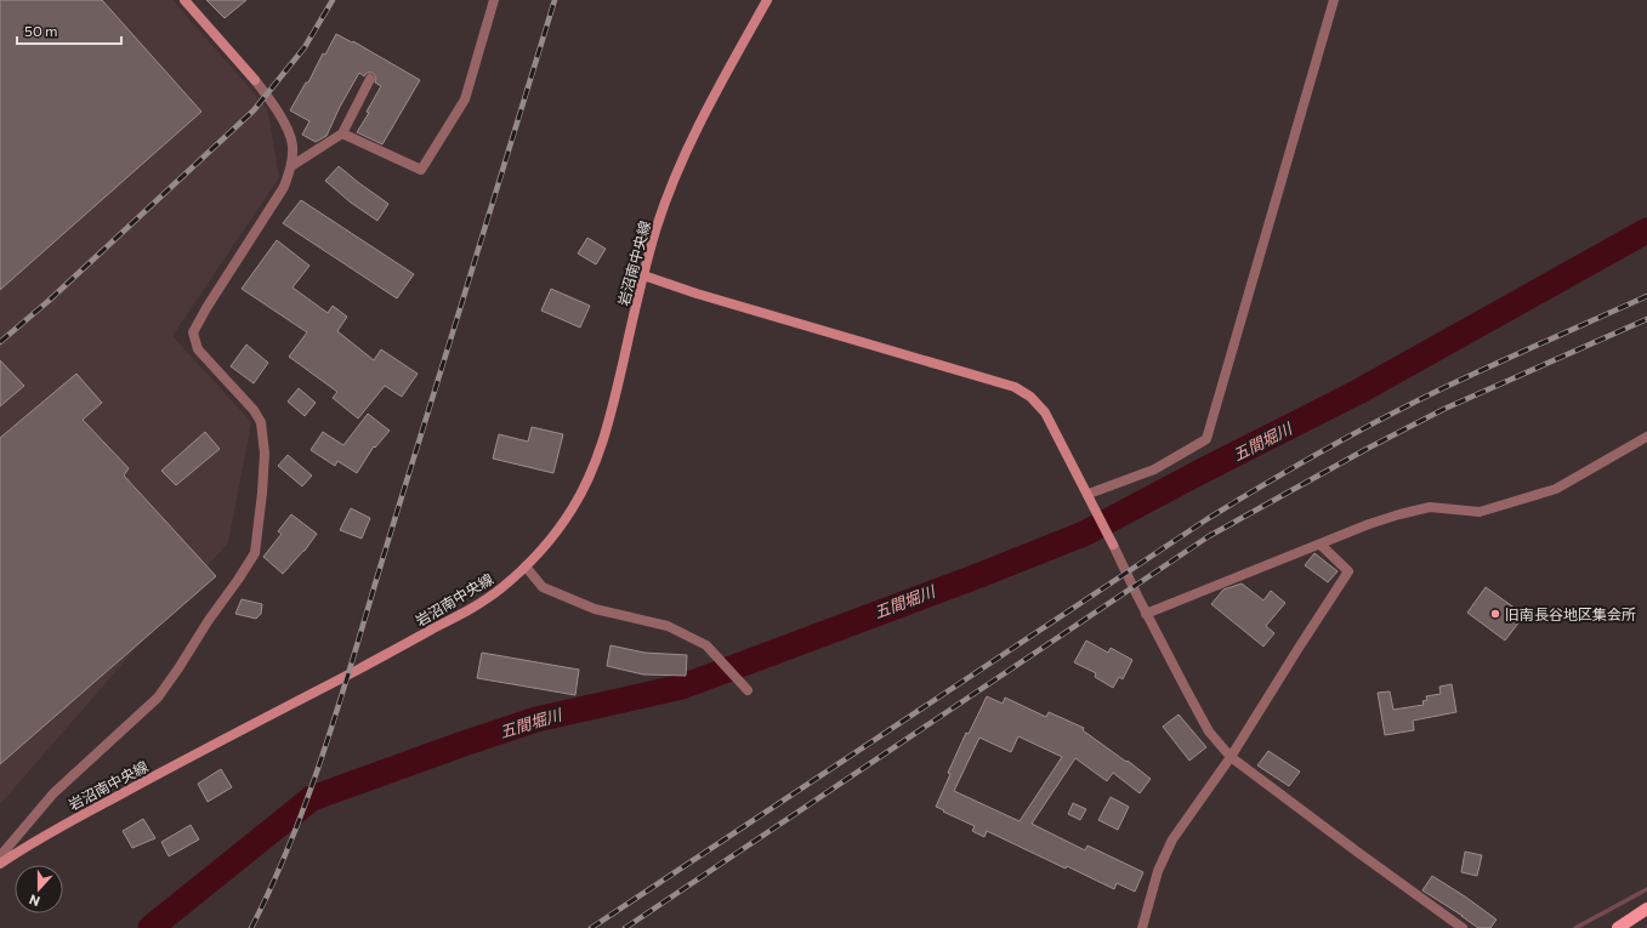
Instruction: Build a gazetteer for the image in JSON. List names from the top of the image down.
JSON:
{
  "streets": {
    "street": ["岩沼南中央線"]
  },
  "water": ["五間堀川"],
  "places": ["旧南長谷地区集会所"],
  "scale_bar": "50 m",
  "north": "bottom"
}
